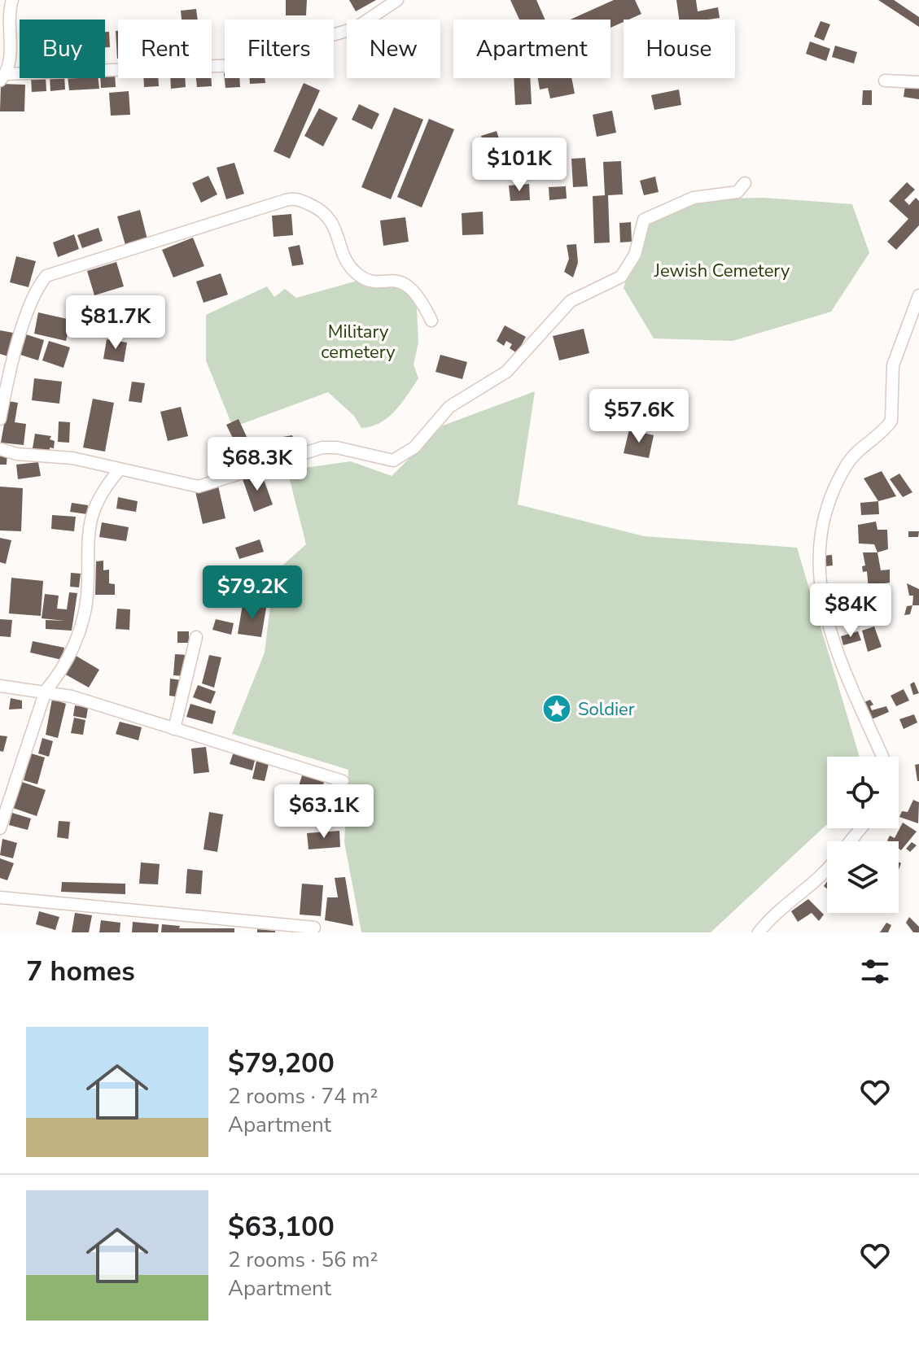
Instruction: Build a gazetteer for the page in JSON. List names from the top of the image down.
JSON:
{
  "parks": ["Jewish Cemetery", "Military cemetery"],
  "places": {
    "place": ["Soldier"]
  },
  "page": {
    "chip": [
      "Buy",
      "Rent",
      "Filters",
      "New",
      "Apartment",
      "House"
    ],
    "price": [
      "$101K",
      "$81.7K",
      "$57.6K",
      "$68.3K",
      "$79.2K",
      "$84K",
      "$63.1K"
    ],
    "heading": "7 homes",
    "list": [
      {
        "name": "$79,200",
        "note": "2 rooms · 74 m² · Apartment"
      },
      {
        "name": "$63,100",
        "note": "2 rooms · 56 m² · Apartment"
      }
    ]
  }
}
